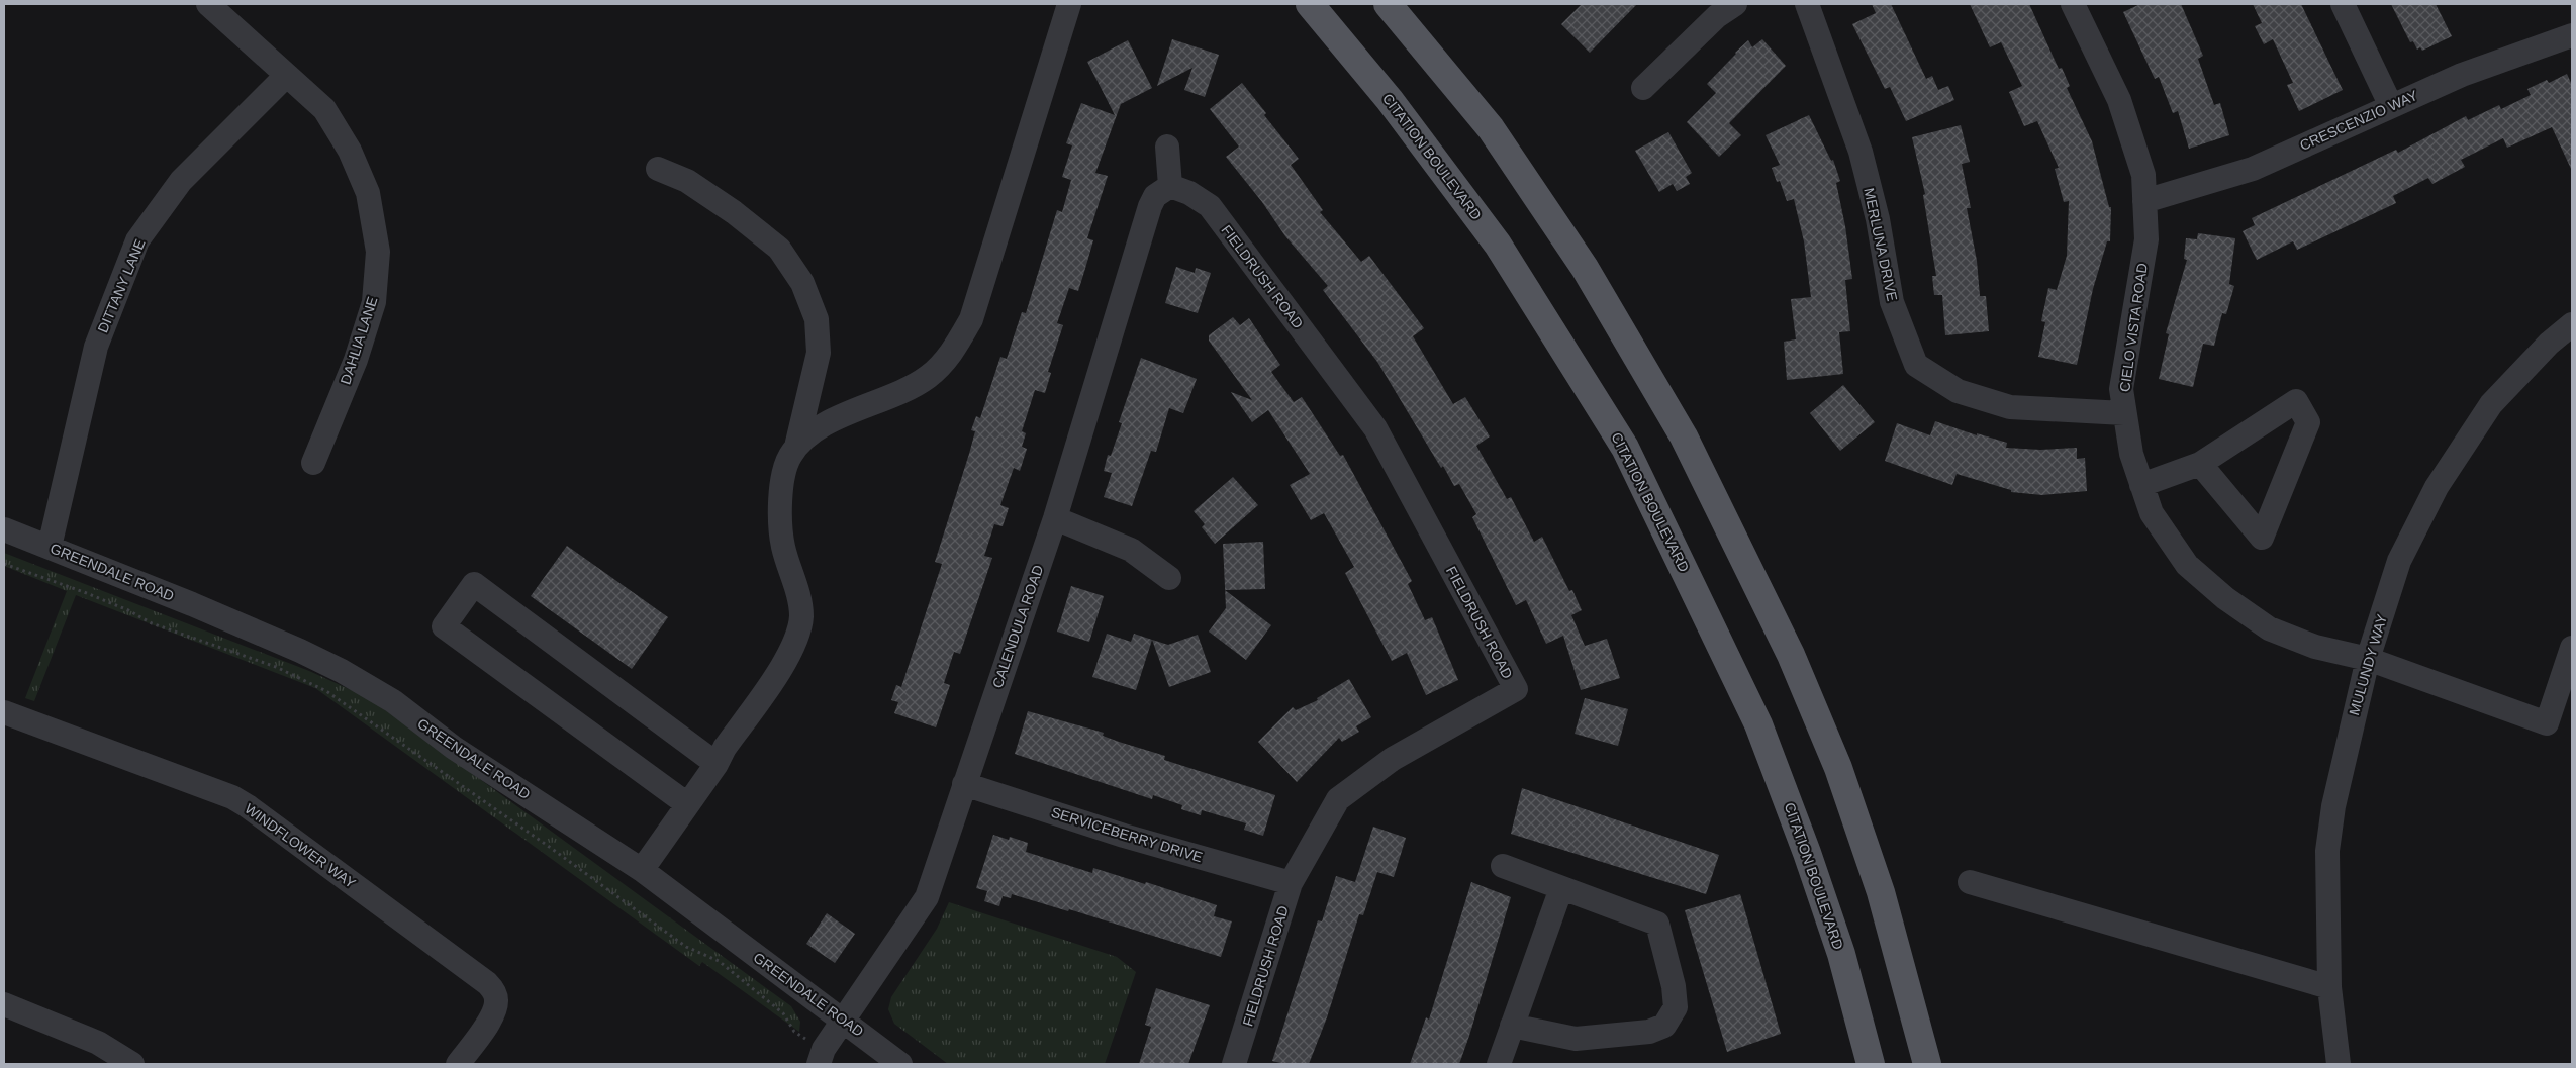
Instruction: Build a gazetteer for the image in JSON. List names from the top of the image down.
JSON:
{
  "streets": {
    "main road": ["CITATION BOULEVARD"],
    "street": [
      "CRESCENZIO WAY",
      "MERLUNA DRIVE",
      "FIELDRUSH ROAD",
      "DITTANY LANE",
      "CIELO VISTA ROAD",
      "DAHLIA LANE",
      "GREENDALE ROAD",
      "CALENDULA ROAD",
      "MULUNDY WAY",
      "SERVICEBERRY DRIVE",
      "WINDFLOWER WAY"
    ]
  },
  "crossings": [
    ["CRESCENZIO WAY", "CIELO VISTA ROAD"],
    ["MERLUNA DRIVE", "CIELO VISTA ROAD"],
    ["FIELDRUSH ROAD", "CALENDULA ROAD"],
    ["FIELDRUSH ROAD", "SERVICEBERRY DRIVE"],
    ["DITTANY LANE", "DAHLIA LANE"],
    ["DITTANY LANE", "GREENDALE ROAD"],
    ["CIELO VISTA ROAD", "MULUNDY WAY"],
    ["GREENDALE ROAD", "CALENDULA ROAD"],
    ["CALENDULA ROAD", "SERVICEBERRY DRIVE"]
  ]
}
